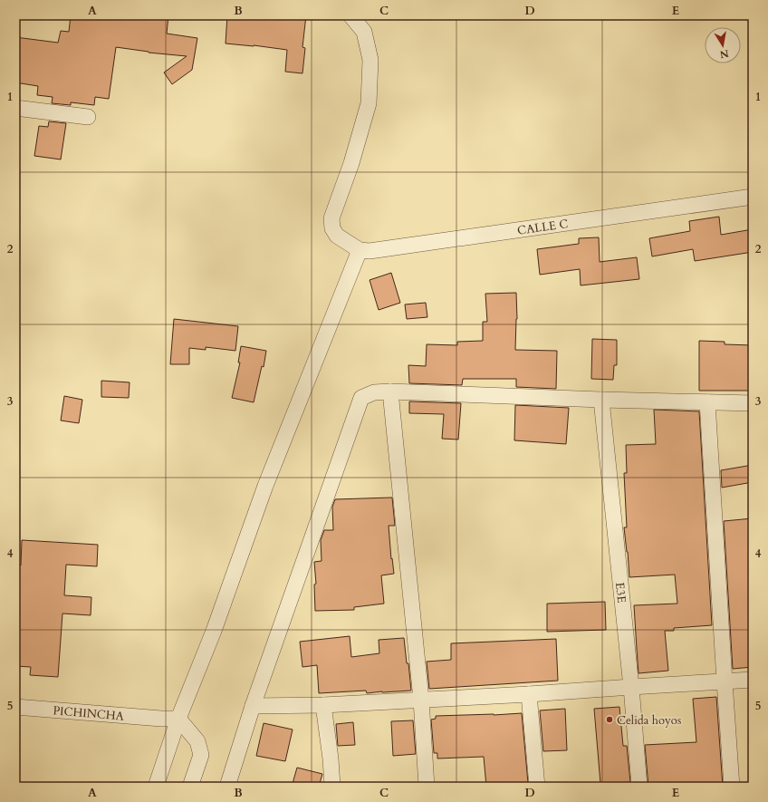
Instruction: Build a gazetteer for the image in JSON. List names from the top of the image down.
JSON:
{
  "streets": {
    "street": ["CALLE C", "E3E", "PICHINCHA"]
  },
  "places": ["Celida hoyos"],
  "north": "bottom",
  "grid": {
    "columns": [
      "A",
      "B",
      "C",
      "D",
      "E"
    ],
    "rows": [
      "1",
      "2",
      "3",
      "4",
      "5"
    ]
  }
}
